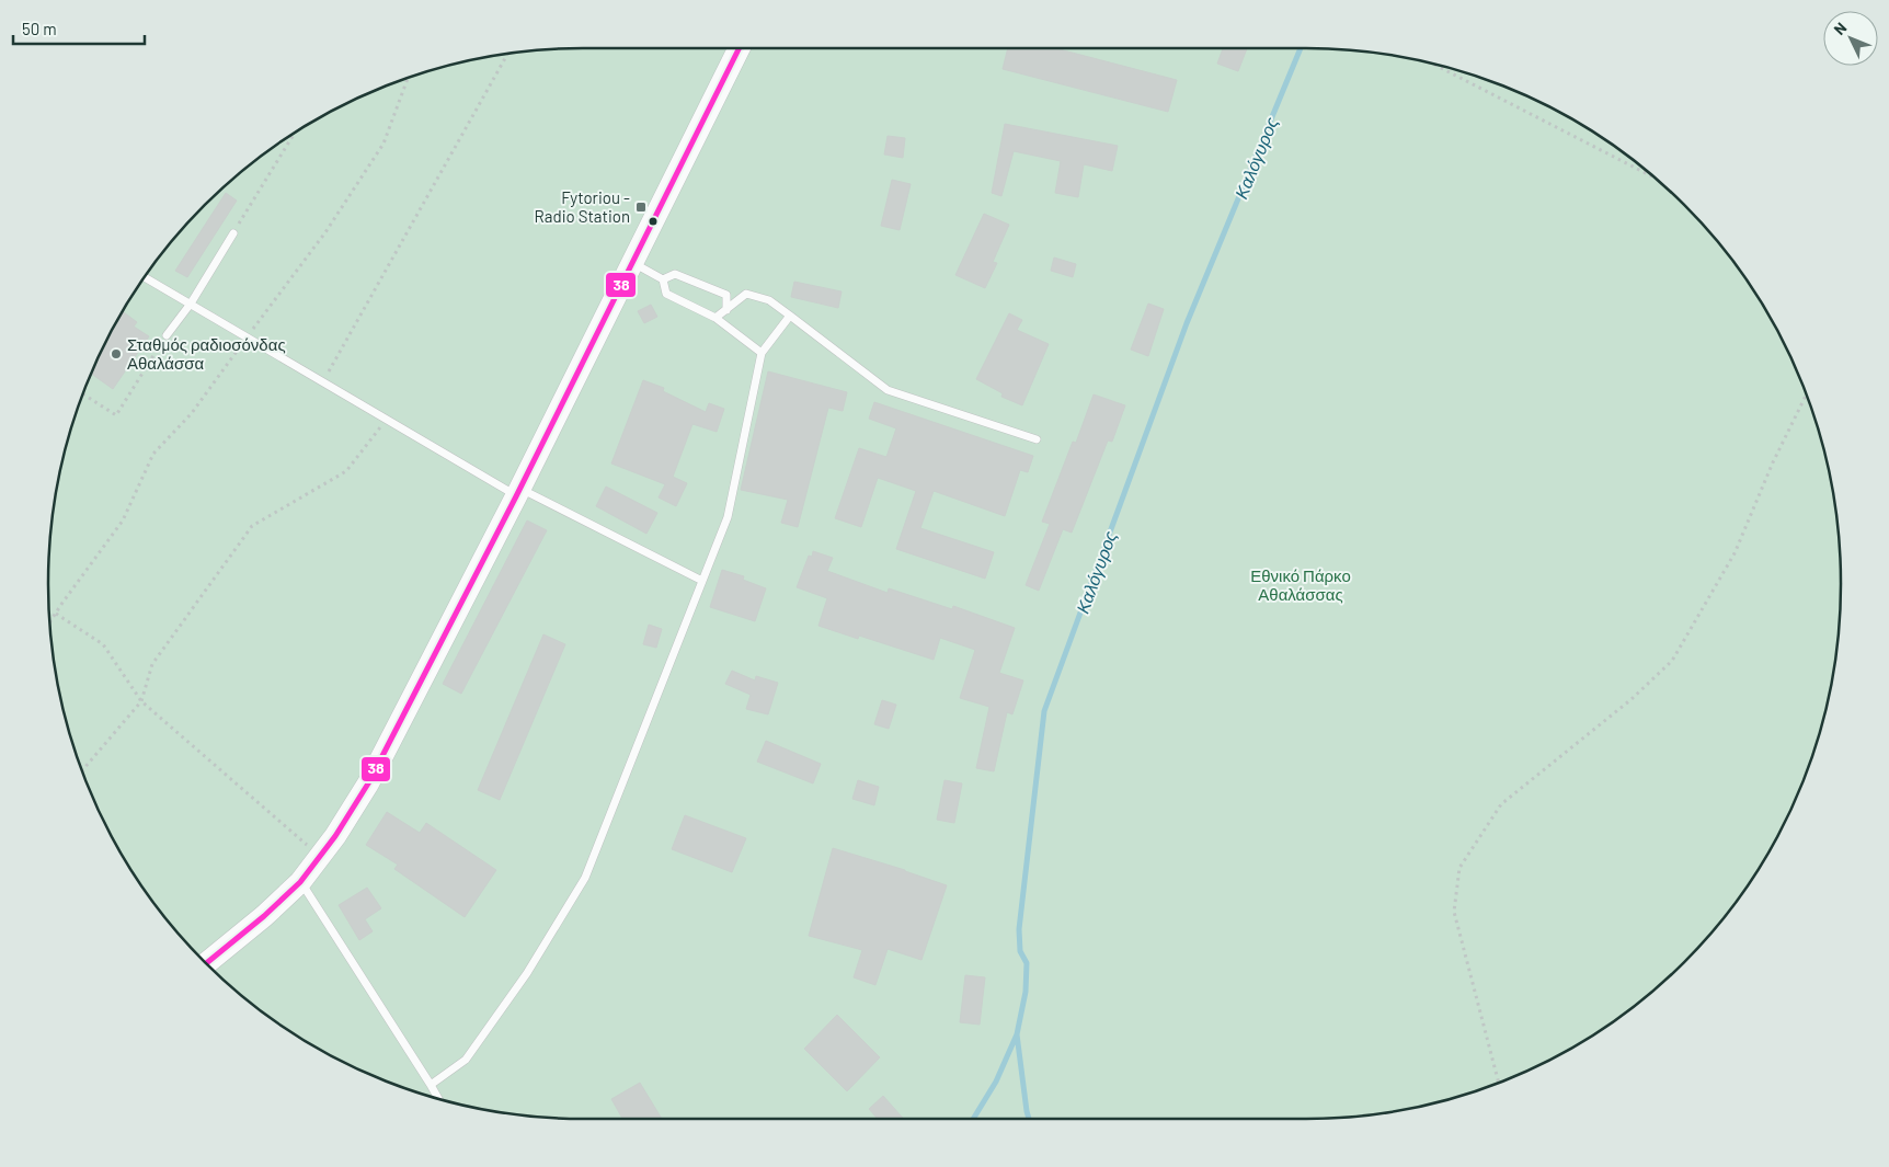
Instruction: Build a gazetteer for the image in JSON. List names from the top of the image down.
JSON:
{
  "water": ["Καλόγυρος"],
  "parks": ["Εθνικό Πάρκο Αθαλάσσας"],
  "places": {
    "transit": ["Fytoriou - Radio Station"],
    "other": ["Σταθμός ραδιοσόνδας Αθαλάσσα"]
  },
  "lines": ["transit line 38"],
  "scale_bar": "50 m",
  "north": "top left"
}
